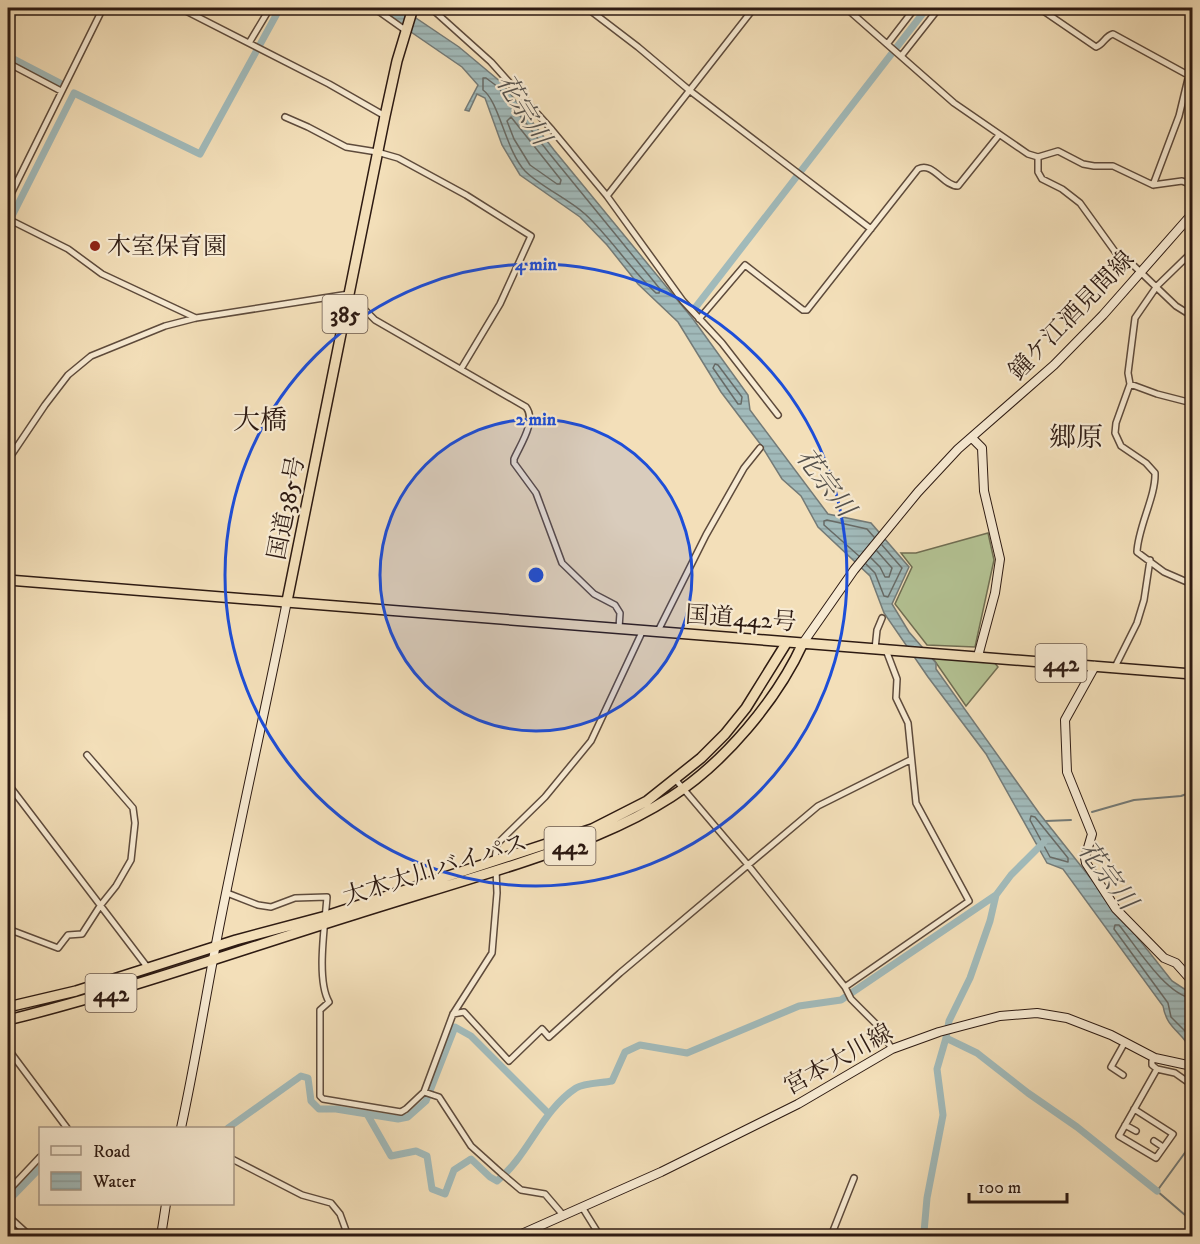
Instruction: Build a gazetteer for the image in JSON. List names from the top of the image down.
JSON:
{
  "streets": {
    "highway": [
      "385",
      "国道385号",
      "国道442号",
      "442",
      "大木大川バイパス"
    ],
    "main road": ["鐘ケ江酒見間線", "宮本大川線"]
  },
  "crossings": [
    ["鐘ケ江酒見間線", "国道442号"],
    ["鐘ケ江酒見間線", "大木大川バイパス"],
    ["国道385号", "国道442号"],
    ["国道442号", "大木大川バイパス"]
  ],
  "districts": ["大橋", "郷原"],
  "water": ["花宗川"],
  "places": ["木室保育園"],
  "legend": ["Road", "Water"],
  "scale_bar": "100 m",
  "rings": ["4 min", "2 min"]
}
